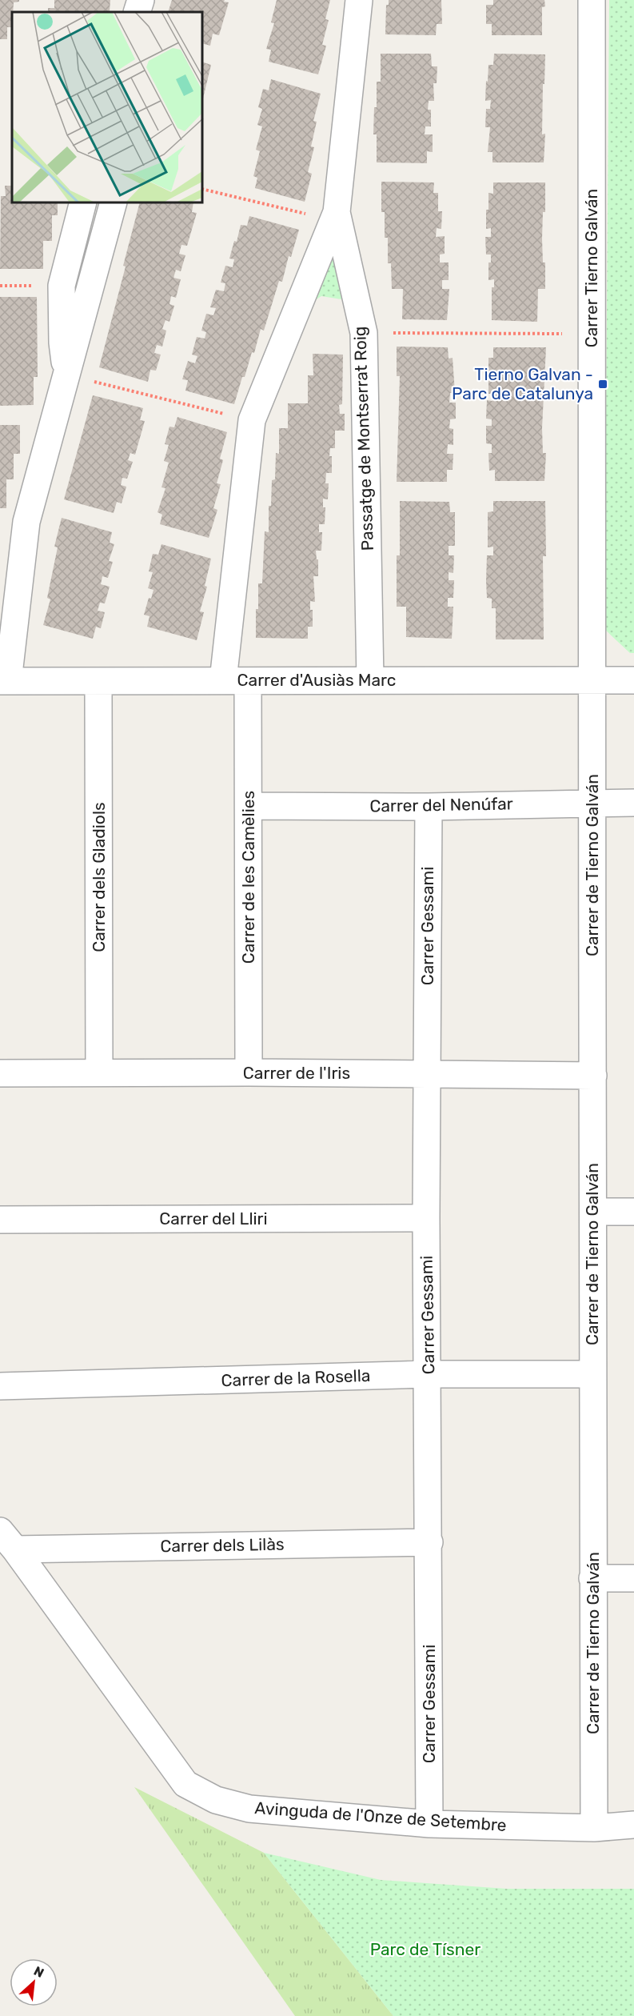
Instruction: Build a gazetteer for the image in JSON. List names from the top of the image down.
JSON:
{
  "streets": {
    "street": [
      "Carrer Tierno Galván",
      "Passatge de Montserrat Roig",
      "Carrer d'Ausiàs Marc",
      "Carrer del Nenúfar",
      "Carrer de Tierno Galván",
      "Carrer dels Gladiols",
      "Carrer de les Camèlies",
      "Carrer Gessami",
      "Carrer de l'Iris",
      "Carrer del Lliri",
      "Carrer de la Rosella",
      "Carrer dels Lilàs",
      "Avinguda de l'Onze de Setembre"
    ]
  },
  "crossings": [
    ["Carrer Tierno Galván", "Carrer d'Ausiàs Marc"],
    ["Carrer Tierno Galván", "Carrer de Tierno Galván"],
    ["Passatge de Montserrat Roig", "Carrer d'Ausiàs Marc"],
    ["Passatge de Montserrat Roig", "Carrer de les Camèlies"],
    ["Carrer d'Ausiàs Marc", "Carrer de Tierno Galván"],
    ["Carrer d'Ausiàs Marc", "Carrer dels Gladiols"],
    ["Carrer d'Ausiàs Marc", "Carrer de les Camèlies"],
    ["Carrer del Nenúfar", "Carrer de Tierno Galván"],
    ["Carrer del Nenúfar", "Carrer de les Camèlies"],
    ["Carrer del Nenúfar", "Carrer Gessami"],
    ["Carrer de Tierno Galván", "Carrer de l'Iris"],
    ["Carrer de Tierno Galván", "Carrer de la Rosella"],
    ["Carrer de Tierno Galván", "Avinguda de l'Onze de Setembre"],
    ["Carrer dels Gladiols", "Carrer de l'Iris"],
    ["Carrer de les Camèlies", "Carrer de l'Iris"],
    ["Carrer Gessami", "Carrer de l'Iris"],
    ["Carrer Gessami", "Carrer del Lliri"],
    ["Carrer Gessami", "Carrer de la Rosella"],
    ["Carrer Gessami", "Carrer dels Lilàs"],
    ["Carrer Gessami", "Avinguda de l'Onze de Setembre"],
    ["Carrer dels Lilàs", "Avinguda de l'Onze de Setembre"]
  ],
  "parks": ["Parc de Tísner"],
  "places": {
    "transit": ["Tierno Galvan - Parc de Catalunya"]
  },
  "north": "top right"
}
